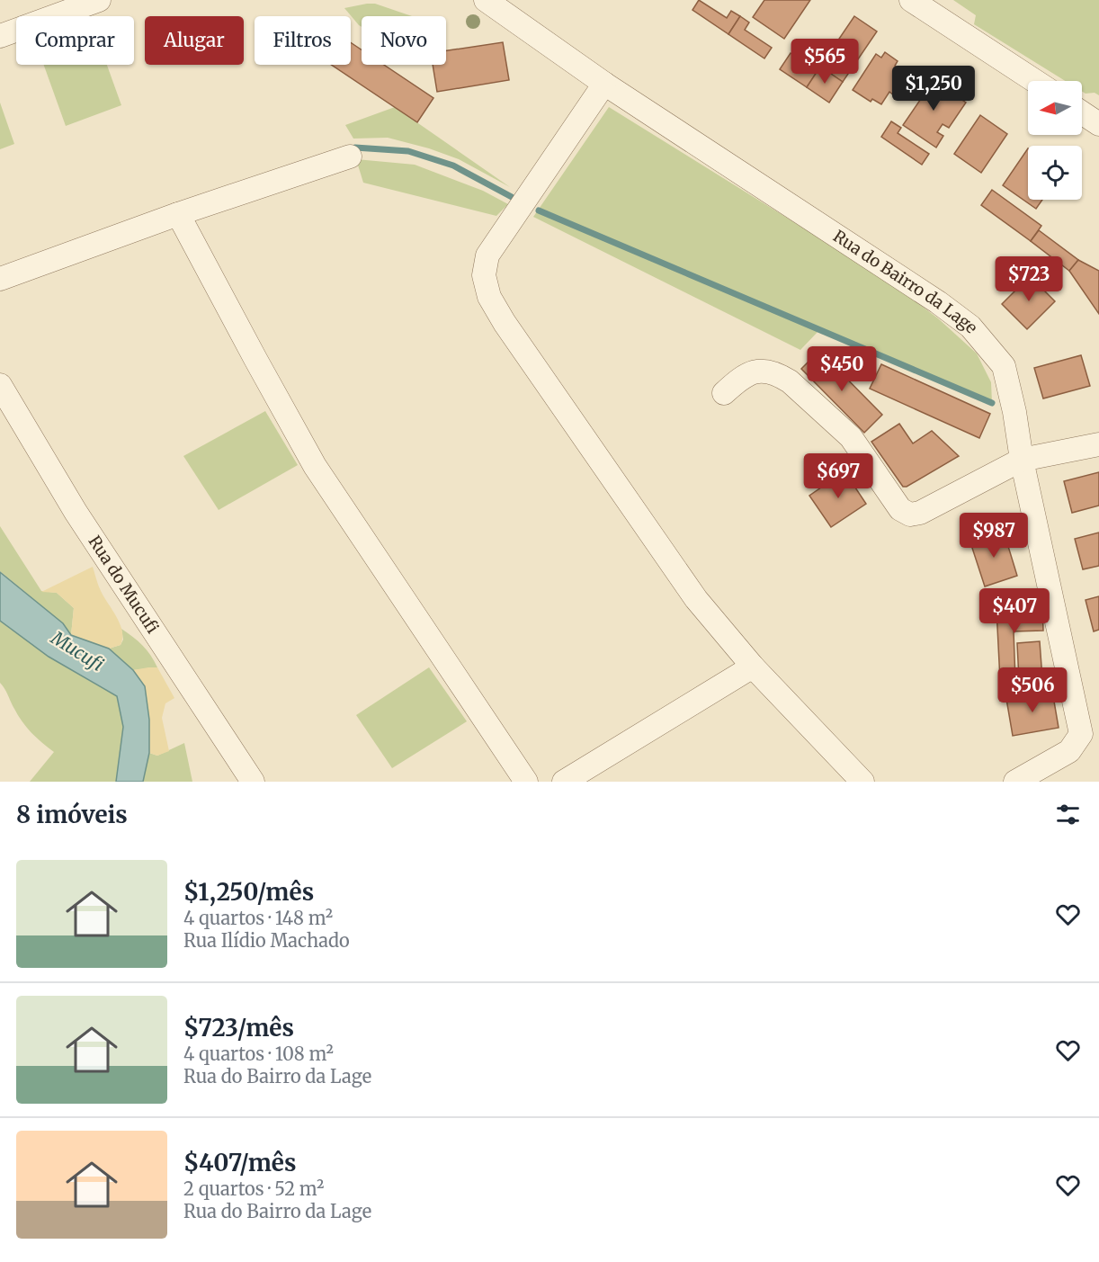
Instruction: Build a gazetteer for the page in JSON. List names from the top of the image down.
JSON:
{
  "streets": {
    "street": ["Rua do Bairro da Lage", "Rua do Mucufi"]
  },
  "water": ["Mucufi"],
  "north": "left",
  "page": {
    "chip": [
      "Comprar",
      "Alugar",
      "Filtros",
      "Novo"
    ],
    "price": [
      "$565",
      "$1,250",
      "$723",
      "$450",
      "$697",
      "$987",
      "$407",
      "$506"
    ],
    "heading": "8 imóveis",
    "list": [
      {
        "name": "$1,250/mês",
        "note": "4 quartos · 148 m² · Rua Ilídio Machado"
      },
      {
        "name": "$723/mês",
        "note": "4 quartos · 108 m² · Rua do Bairro da Lage"
      },
      {
        "name": "$407/mês",
        "note": "2 quartos · 52 m² · Rua do Bairro da Lage"
      }
    ]
  }
}
